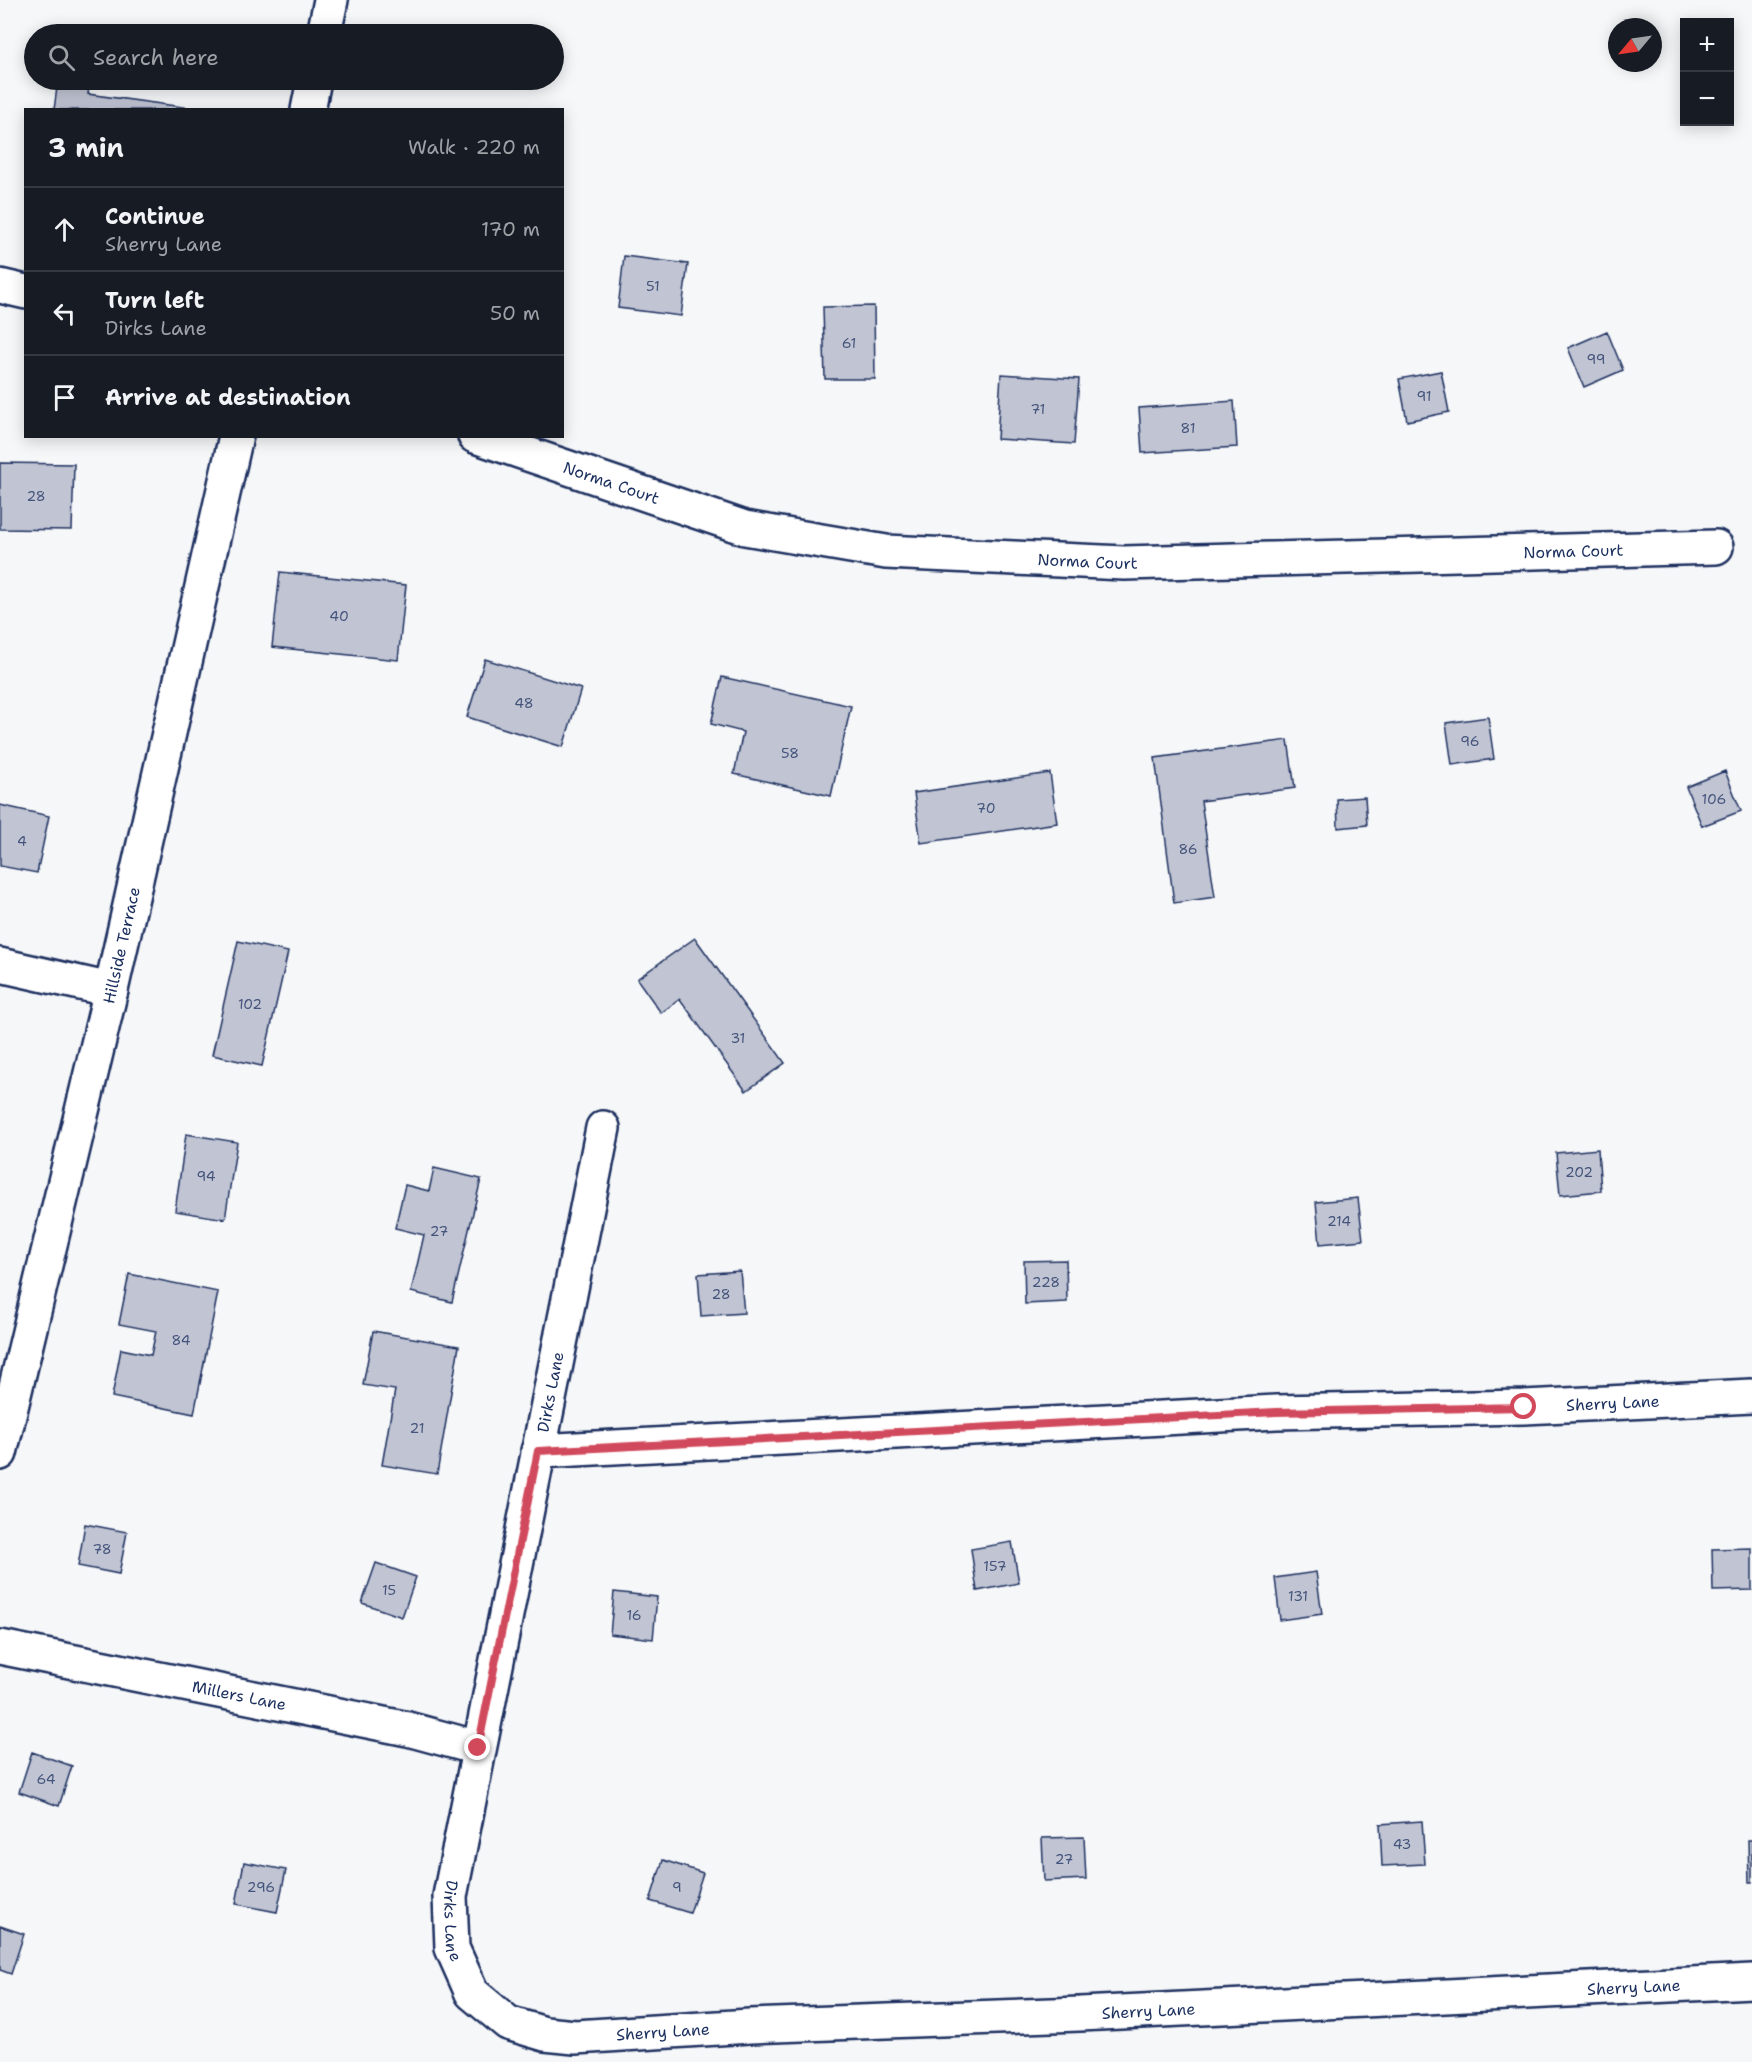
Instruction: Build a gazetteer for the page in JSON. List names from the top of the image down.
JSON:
{
  "streets": {
    "street": [
      "Norma Court",
      "Hillside Terrace",
      "Dirks Lane",
      "Sherry Lane",
      "Millers Lane"
    ]
  },
  "crossings": [
    ["Dirks Lane", "Sherry Lane"],
    ["Dirks Lane", "Millers Lane"]
  ],
  "house_numbers": [
    "51",
    "61",
    "99",
    "91",
    "71",
    "81",
    "28",
    "40",
    "48",
    "96",
    "58",
    "106",
    "70",
    "4",
    "86",
    "102",
    "31",
    "202",
    "94",
    "214",
    "27",
    "228",
    "28",
    "84",
    "21",
    "78",
    "157",
    "15",
    "131",
    "16",
    "64",
    "43",
    "27",
    "296",
    "9"
  ],
  "north": "bottom left",
  "page": {
    "map_buttons": ["+", "−"],
    "search": "Search here",
    "heading": ["3 min", "Walk · 220 m"],
    "list": [
      ["Continue", "Sherry Lane", "170 m"],
      ["Turn left", "Dirks Lane", "50 m"],
      "Arrive at destination"
    ]
  }
}
